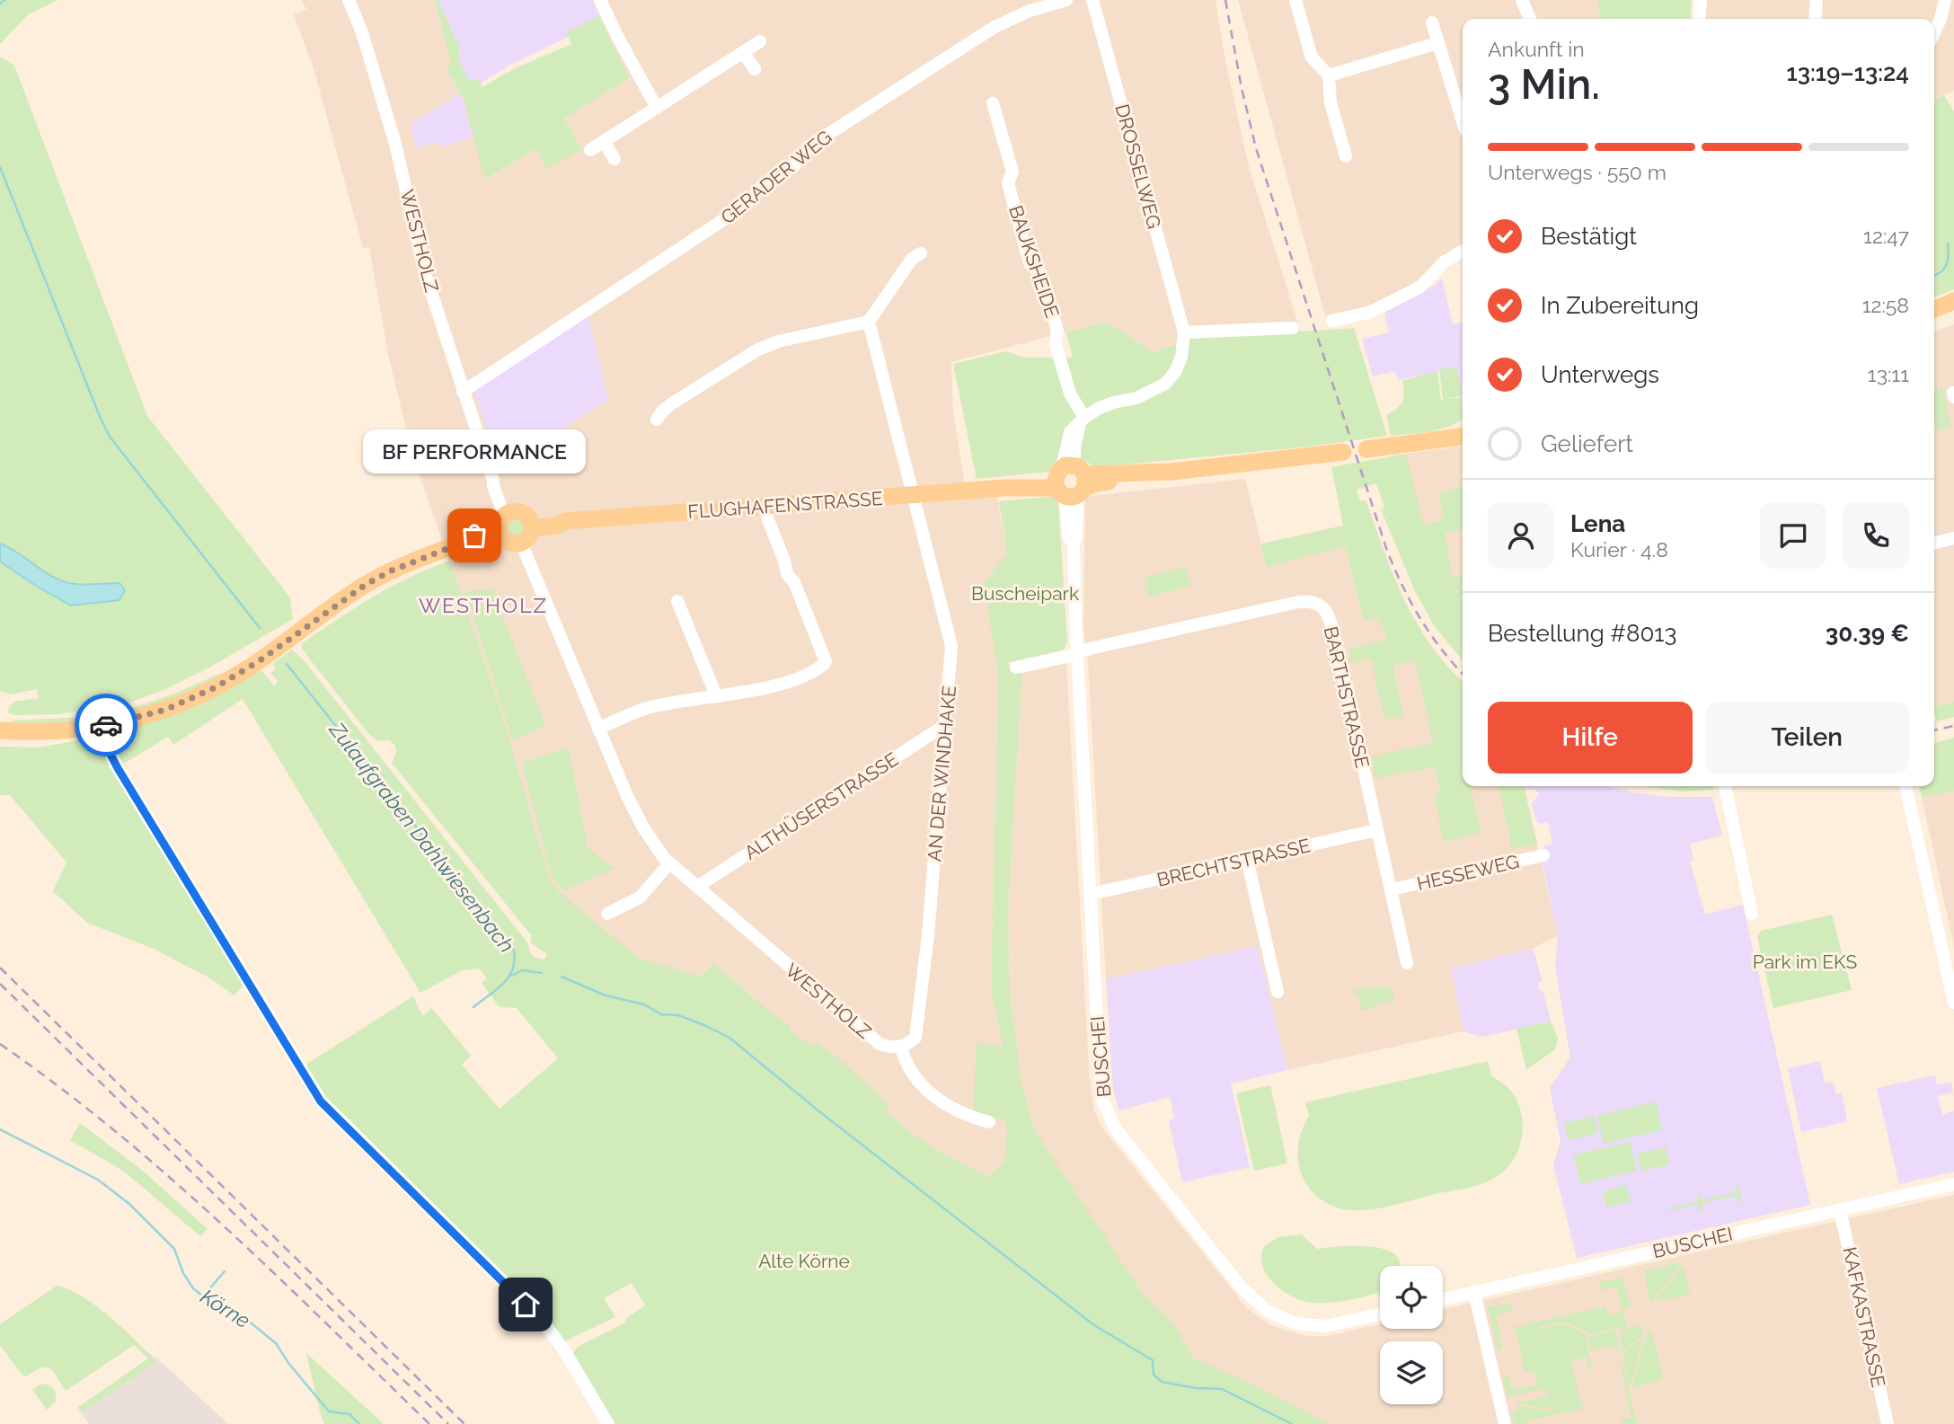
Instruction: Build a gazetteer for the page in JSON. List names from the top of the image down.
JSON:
{
  "streets": {
    "main road": ["FLUGHAFENSTRASSE"],
    "street": [
      "DROSSELWEG",
      "GERADER WEG",
      "WESTHOLZ",
      "BAUKSHEIDE",
      "BARTHSTRASSE",
      "AN DER WINDHAKE",
      "ALTHÜSERSTRASSE",
      "BRECHTSTRASSE",
      "HESSEWEG",
      "BUSCHEI",
      "KAFKASTRASSE"
    ]
  },
  "crossings": [
    ["DROSSELWEG", "BAUKSHEIDE"],
    ["GERADER WEG", "WESTHOLZ"],
    ["WESTHOLZ", "FLUGHAFENSTRASSE"],
    ["WESTHOLZ", "AN DER WINDHAKE"],
    ["WESTHOLZ", "ALTHÜSERSTRASSE"],
    ["FLUGHAFENSTRASSE", "AN DER WINDHAKE"],
    ["FLUGHAFENSTRASSE", "BUSCHEI"],
    ["BARTHSTRASSE", "BRECHTSTRASSE"],
    ["BARTHSTRASSE", "HESSEWEG"],
    ["BARTHSTRASSE", "BUSCHEI"],
    ["AN DER WINDHAKE", "ALTHÜSERSTRASSE"],
    ["BRECHTSTRASSE", "BUSCHEI"],
    ["BUSCHEI", "KAFKASTRASSE"]
  ],
  "districts": ["WESTHOLZ"],
  "water": ["Zulaufgraben Dahlwiesenbach", "Körne"],
  "parks": ["Buscheipark", "Park im EKS", "Alte Körne"],
  "places": ["BF PERFORMANCE"],
  "page": {
    "heading": ["3 Min.", "Ankunft in", "13:19–13:24"],
    "panel": [
      "Lena",
      "Kurier · 4.8",
      "Bestellung #8013",
      "30.39 €"
    ],
    "bar": "Unterwegs · 550 m",
    "list": [
      ["Bestätigt", "12:47"],
      ["In Zubereitung", "12:58"],
      ["Unterwegs", "13:11"],
      "Geliefert"
    ],
    "bubble": "BF PERFORMANCE",
    "buttons": ["Hilfe", "Teilen"]
  }
}
